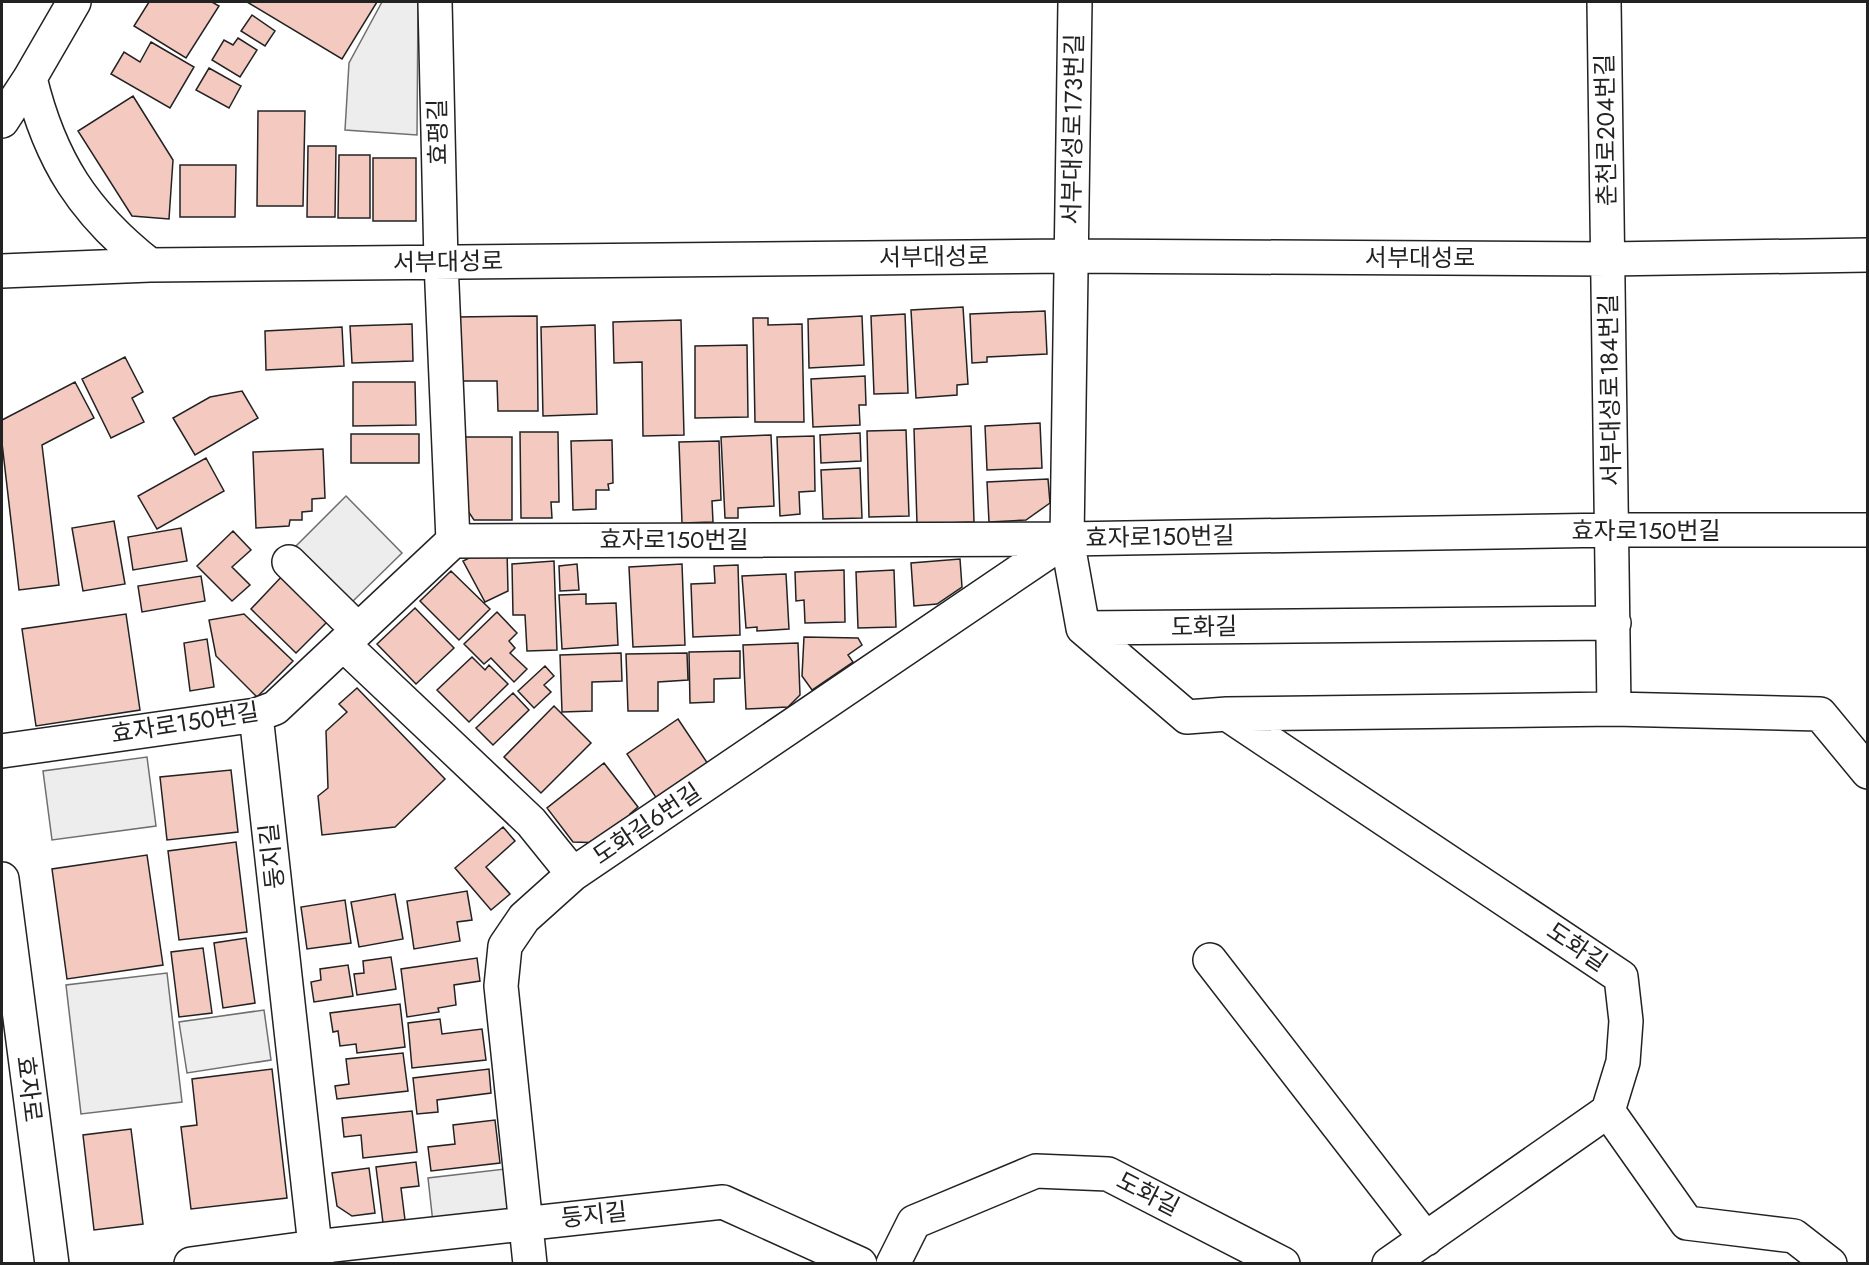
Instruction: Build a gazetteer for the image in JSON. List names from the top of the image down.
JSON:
{
  "streets": {
    "street": [
      "서부대성로173번길",
      "춘천로204번길",
      "효평길",
      "서부대성로",
      "서부대성로184번길",
      "효자로150번길",
      "도화길",
      "도화길6번길",
      "둥지길",
      "효자로"
    ]
  },
  "crossings": [
    ["서부대성로173번길", "서부대성로"],
    ["춘천로204번길", "서부대성로"],
    ["춘천로204번길", "서부대성로184번길"],
    ["효평길", "서부대성로"],
    ["서부대성로", "서부대성로184번길"],
    ["서부대성로184번길", "효자로150번길"],
    ["서부대성로184번길", "도화길"],
    ["효자로150번길", "도화길6번길"],
    ["효자로150번길", "둥지길"],
    ["도화길6번길", "둥지길"]
  ]
}
